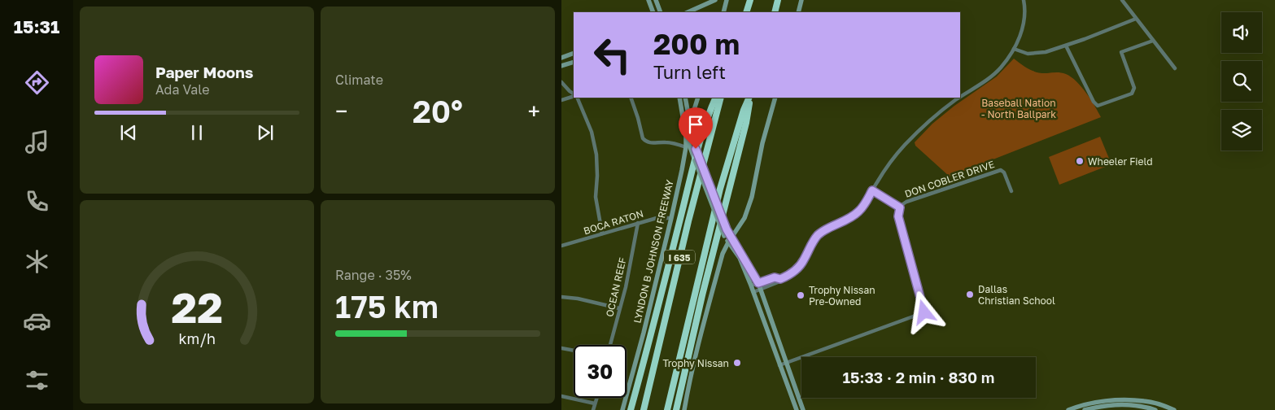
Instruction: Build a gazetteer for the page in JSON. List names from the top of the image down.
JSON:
{
  "streets": {
    "highway": ["I 635"],
    "main road": ["LYNDON B JOHNSON FREEWAY"],
    "street": ["DON COBLER DRIVE", "BOCA RATON", "OCEAN REEF"]
  },
  "crossings": [
    ["BOCA RATON", "LYNDON B JOHNSON FREEWAY"],
    ["BOCA RATON", "OCEAN REEF"]
  ],
  "parks": ["Baseball Nation - North Ballpark"],
  "places": [
    "Wheeler Field",
    "Dallas Christian School",
    "Trophy Nissan Pre-Owned",
    "Trophy Nissan"
  ],
  "page": {
    "tabs": "15:31",
    "tile": [
      "Climate",
      ["Range · 35%", "175 km"]
    ],
    "turn": ["200 m", "Turn left"],
    "song": ["Paper Moons", "Ada Vale"],
    "heat": ["−", "20°", "+"],
    "limit": "30",
    "trip": "15:33 · 2 min · 830 m",
    "gauge": ["22", "km/h"]
  }
}
